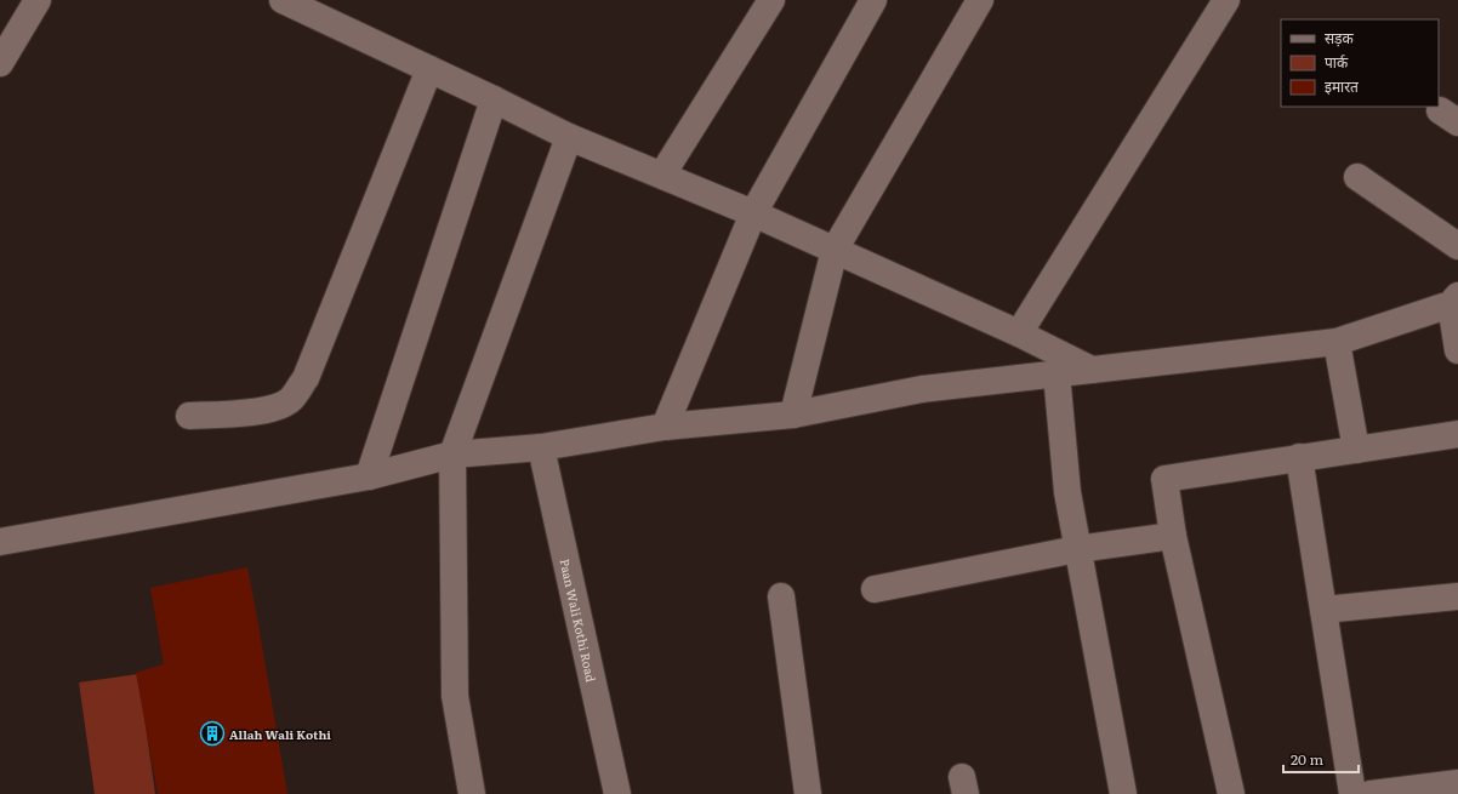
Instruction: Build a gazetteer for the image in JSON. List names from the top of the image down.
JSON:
{
  "streets": {
    "street": ["Paan Wali Kothi Road"]
  },
  "places": {
    "building": ["Allah Wali Kothi"]
  },
  "legend": ["सड़क", "पार्क", "इमारत"],
  "scale_bar": "20 m"
}
